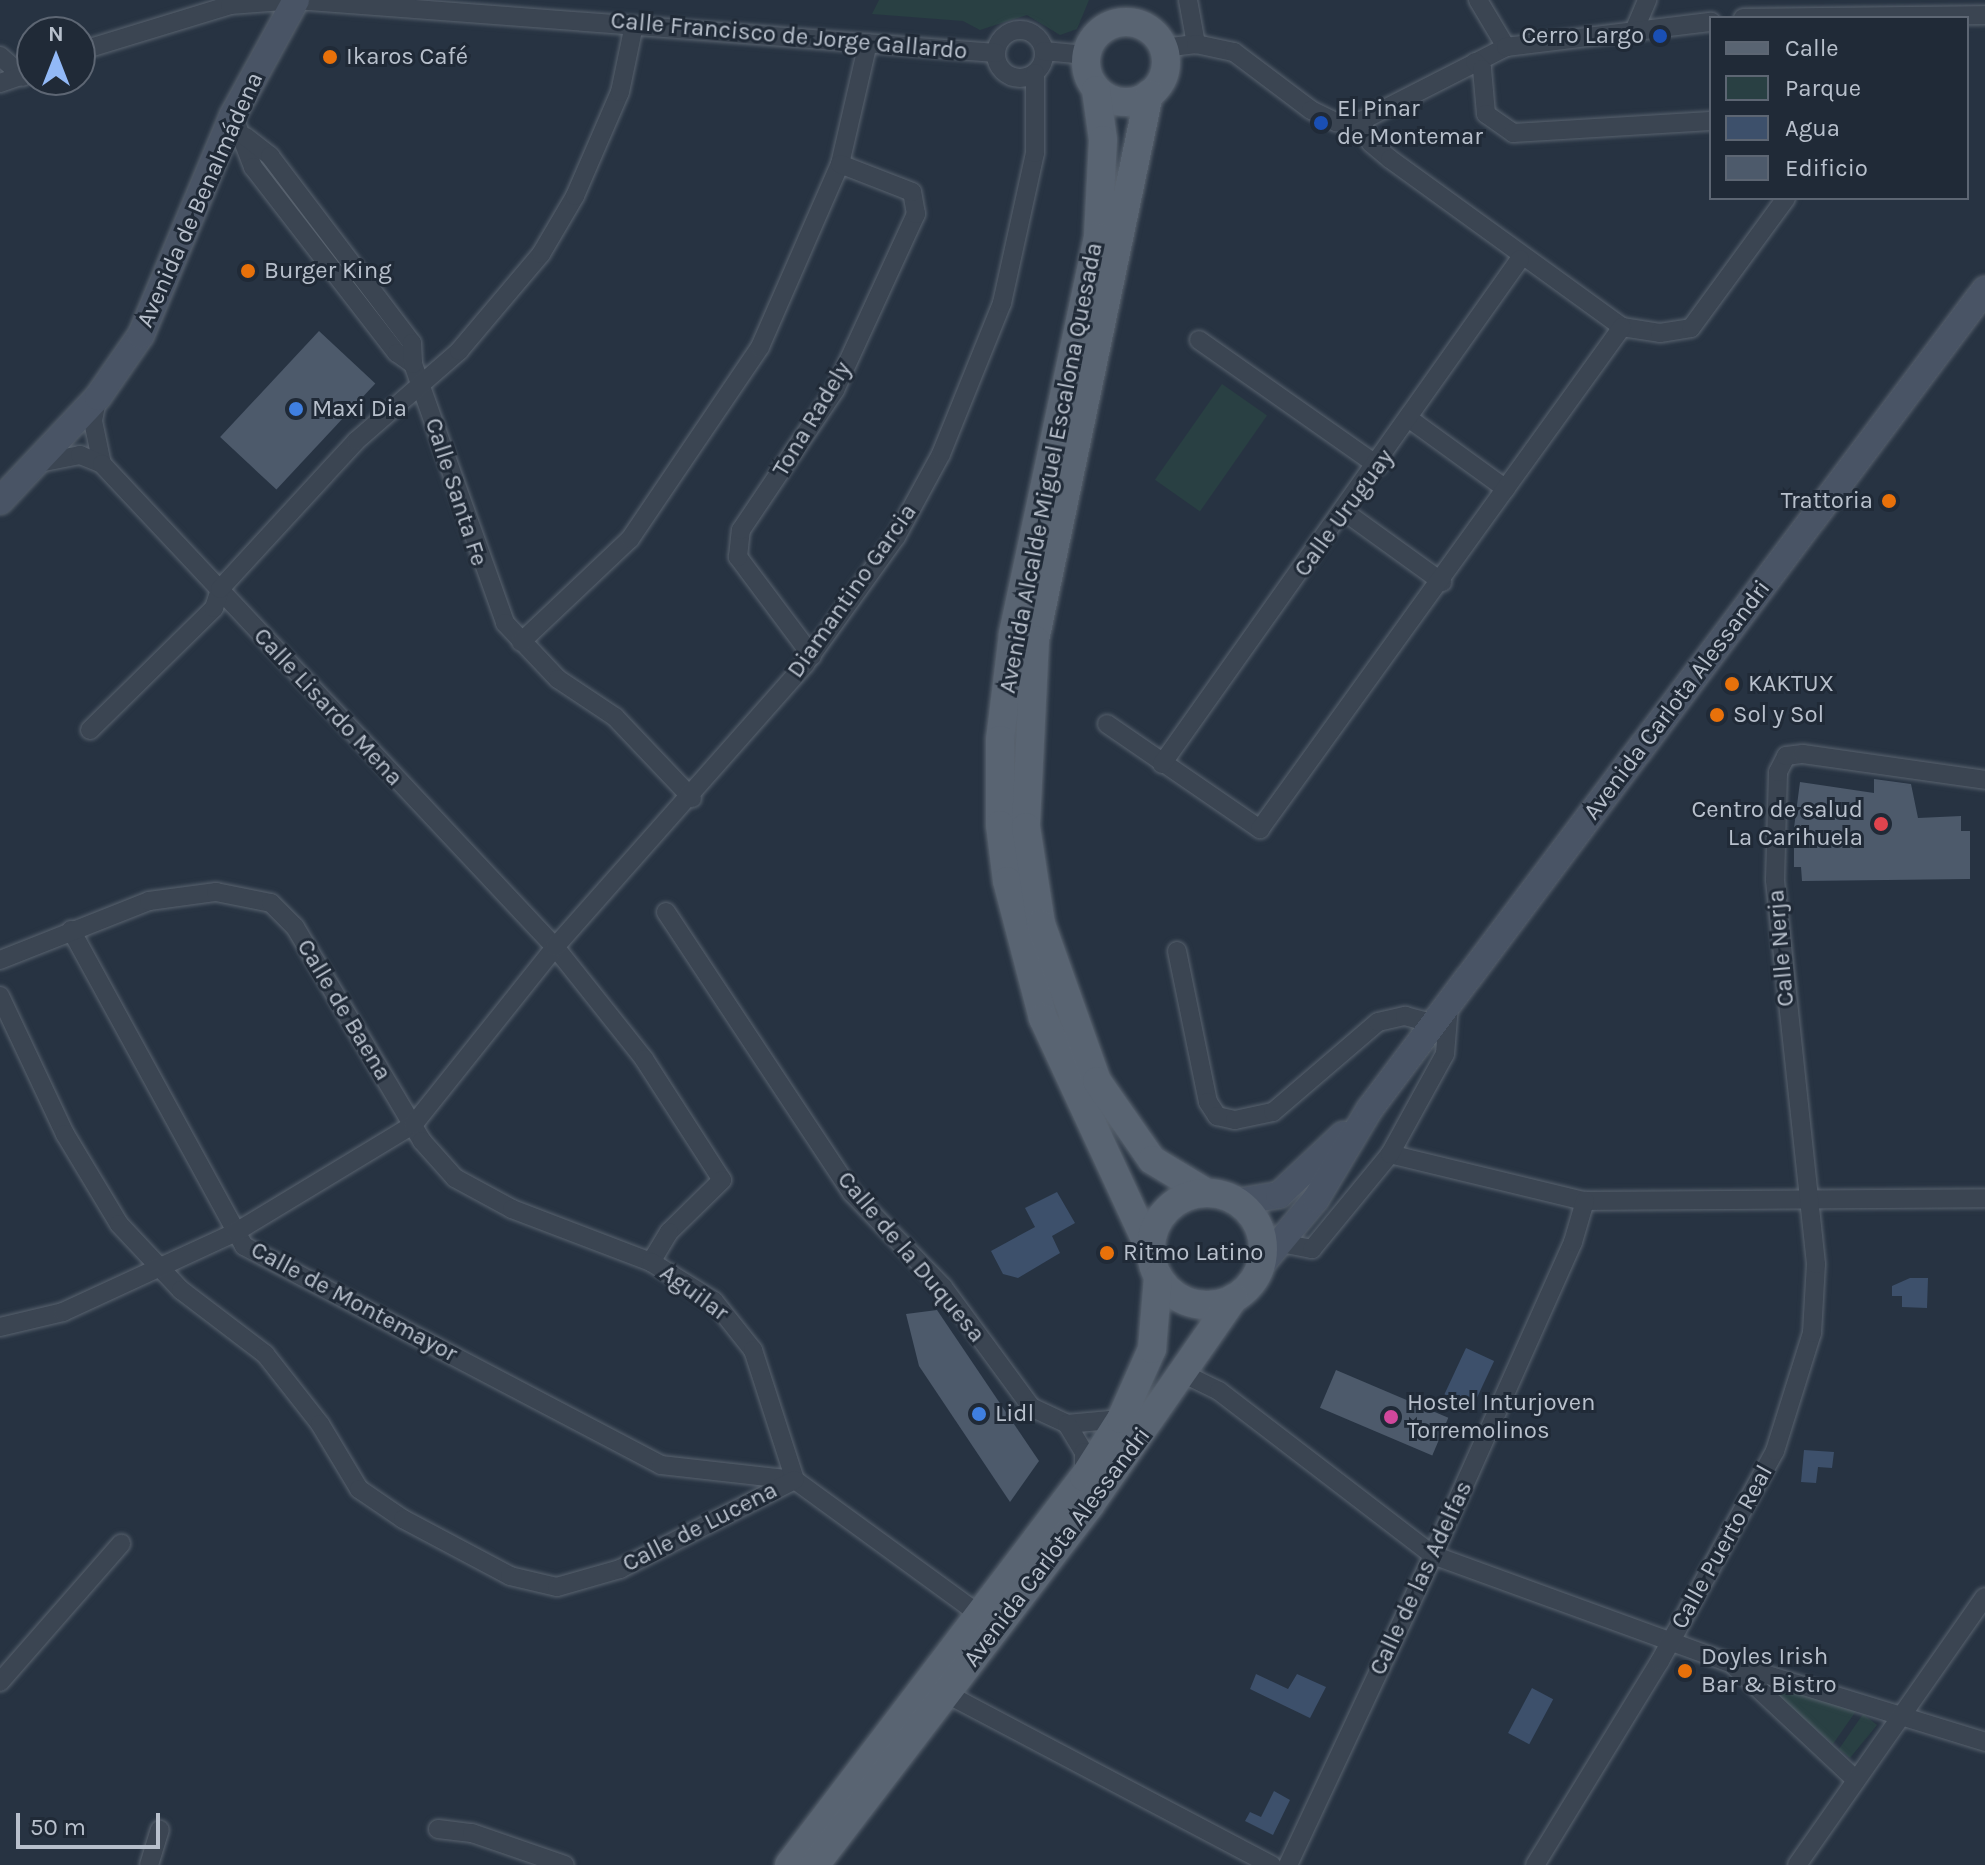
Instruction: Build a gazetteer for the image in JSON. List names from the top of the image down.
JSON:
{
  "streets": {
    "main road": ["Avenida de Benalmádena", "Avenida Alcalde Miguel Escalona Quesada", "Avenida Carlota Alessandri"],
    "street": [
      "Calle Francisco de Jorge Gallardo",
      "Tona Radely",
      "Calle Santa Fe",
      "Calle Uruguay",
      "Diamantino Garcia",
      "Calle Lisardo Mena",
      "Calle Nerja",
      "Calle de Baena",
      "Calle de la Duquesa",
      "Aguilar",
      "Calle de Montemayor",
      "Calle de Lucena",
      "Calle Puerto Real",
      "Calle de las Adelfas"
    ]
  },
  "crossings": [
    ["Calle Francisco de Jorge Gallardo", "Avenida de Benalmádena"],
    ["Calle Francisco de Jorge Gallardo", "Diamantino Garcia"],
    ["Avenida de Benalmádena", "Calle Santa Fe"],
    ["Tona Radely", "Diamantino Garcia"],
    ["Avenida Alcalde Miguel Escalona Quesada", "Avenida Carlota Alessandri"],
    ["Calle Santa Fe", "Diamantino Garcia"],
    ["Diamantino Garcia", "Calle Lisardo Mena"],
    ["Diamantino Garcia", "Calle de Baena"],
    ["Diamantino Garcia", "Aguilar"],
    ["Calle Lisardo Mena", "Aguilar"],
    ["Calle Nerja", "Calle Puerto Real"],
    ["Calle de Baena", "Aguilar"],
    ["Calle de Baena", "Calle de Montemayor"],
    ["Aguilar", "Calle de Montemayor"],
    ["Aguilar", "Calle de Lucena"],
    ["Calle de Montemayor", "Calle de Lucena"]
  ],
  "places": [
    "Cerro Largo",
    "Ikaros Café",
    "El Pinar de Montemar",
    "Burger King",
    "Maxi Dia",
    "Trattoria",
    "KAKTUX",
    "Sol y Sol",
    "Centro de salud La Carihuela",
    "Ritmo Latino",
    "Lidl",
    "Hostel Inturjoven Torremolinos",
    "Doyles Irish Bar & Bistro"
  ],
  "legend": [
    "Calle",
    "Parque",
    "Agua",
    "Edificio"
  ],
  "scale_bar": "50 m",
  "north": "top"
}
